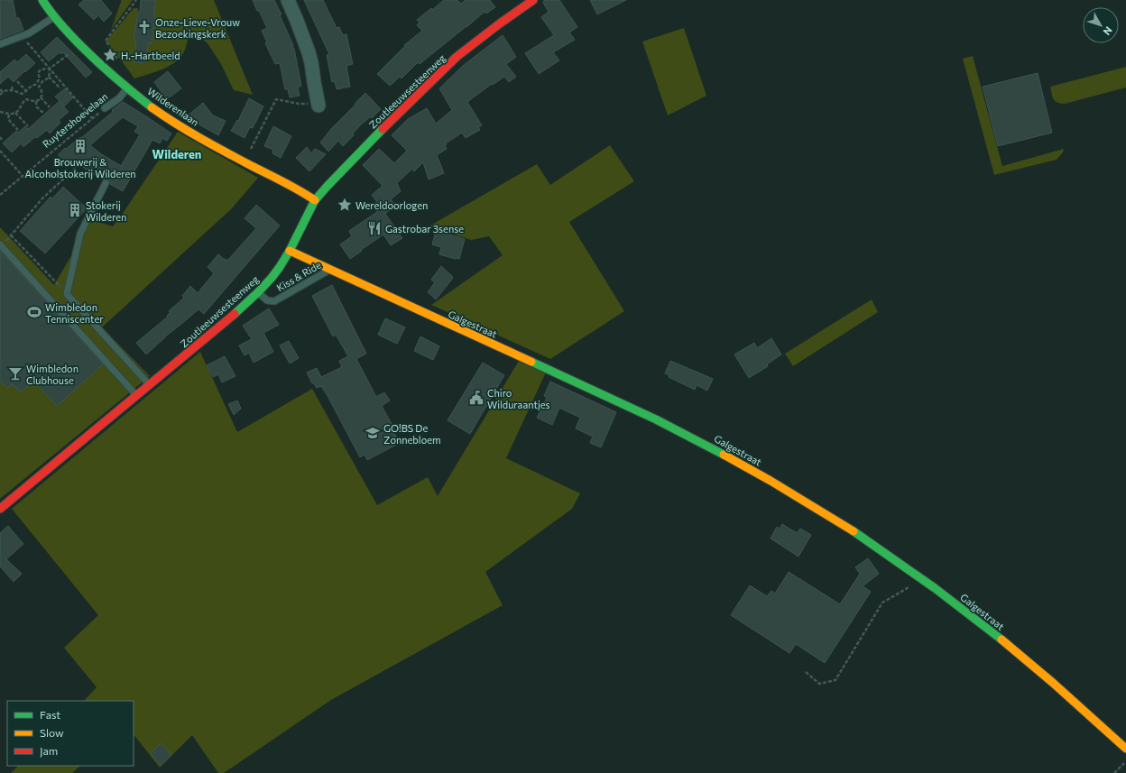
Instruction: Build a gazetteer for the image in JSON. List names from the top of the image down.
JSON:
{
  "streets": {
    "street": ["Zoutleeuwsesteenweg", "Wilderenlaan", "Galgestraat"],
    "lane": ["Ruytershoevelaan", "Kiss & Ride"]
  },
  "crossings": [
    ["Zoutleeuwsesteenweg", "Wilderenlaan"],
    ["Zoutleeuwsesteenweg", "Kiss & Ride"],
    ["Zoutleeuwsesteenweg", "Galgestraat"],
    ["Wilderenlaan", "Ruytershoevelaan"],
    ["Kiss & Ride", "Galgestraat"]
  ],
  "districts": ["Wilderen"],
  "places": {
    "church": ["Onze-Lieve-Vrouw Bezoekingskerk"],
    "place": ["H.-Hartbeeld", "Wereldoorlogen"],
    "building": ["Brouwerij & Alcoholstokerij Wilderen", "Stokerij Wilderen"],
    "restaurant": ["Gastrobar 3sense"],
    "sports": ["Wimbledon Tenniscenter"],
    "bar": ["Wimbledon Clubhouse"],
    "public building": ["Chiro Wilduraantjes"],
    "school or university": ["GO!BS De Zonnebloem"]
  },
  "legend": ["Fast", "Slow", "Jam"],
  "north": "bottom right"
}
